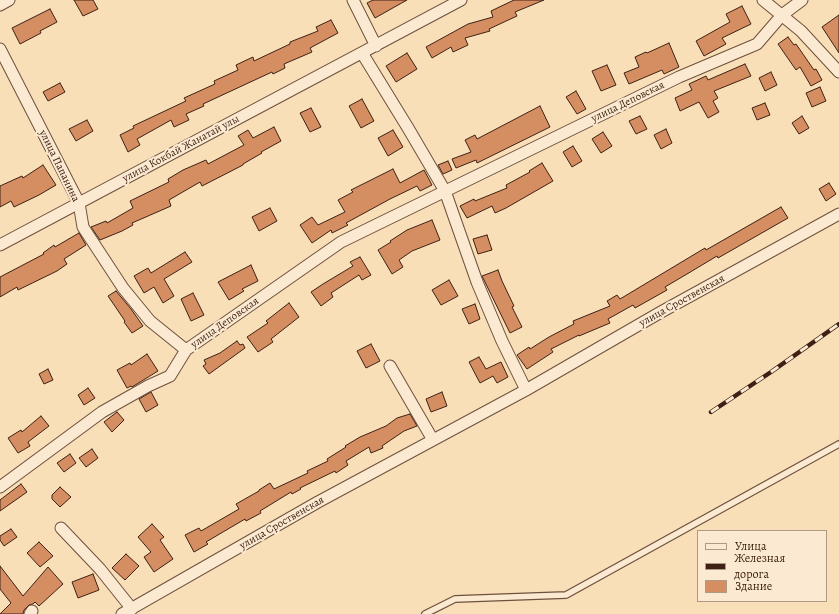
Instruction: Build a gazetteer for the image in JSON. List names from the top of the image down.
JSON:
{
  "streets": {
    "street": [
      "улица Деповская",
      "улица Кокбай Жанатай улы",
      "улица Папанина",
      "улица Сроственская"
    ]
  },
  "crossings": [
    ["улица Деповская", "улица Папанина"],
    ["улица Кокбай Жанатай улы", "улица Папанина"]
  ],
  "legend": ["Улица", "Железная дорога", "Здание"]
}
